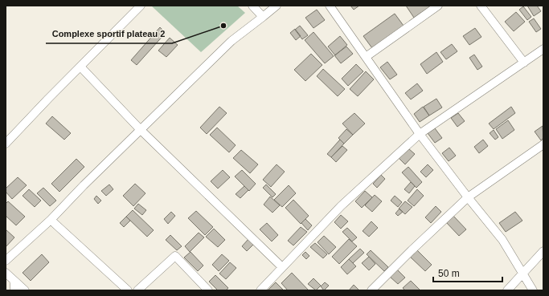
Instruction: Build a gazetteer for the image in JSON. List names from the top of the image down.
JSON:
{
  "places": ["Complexe sportif plateau 2"],
  "scale_bar": "50 m"
}
